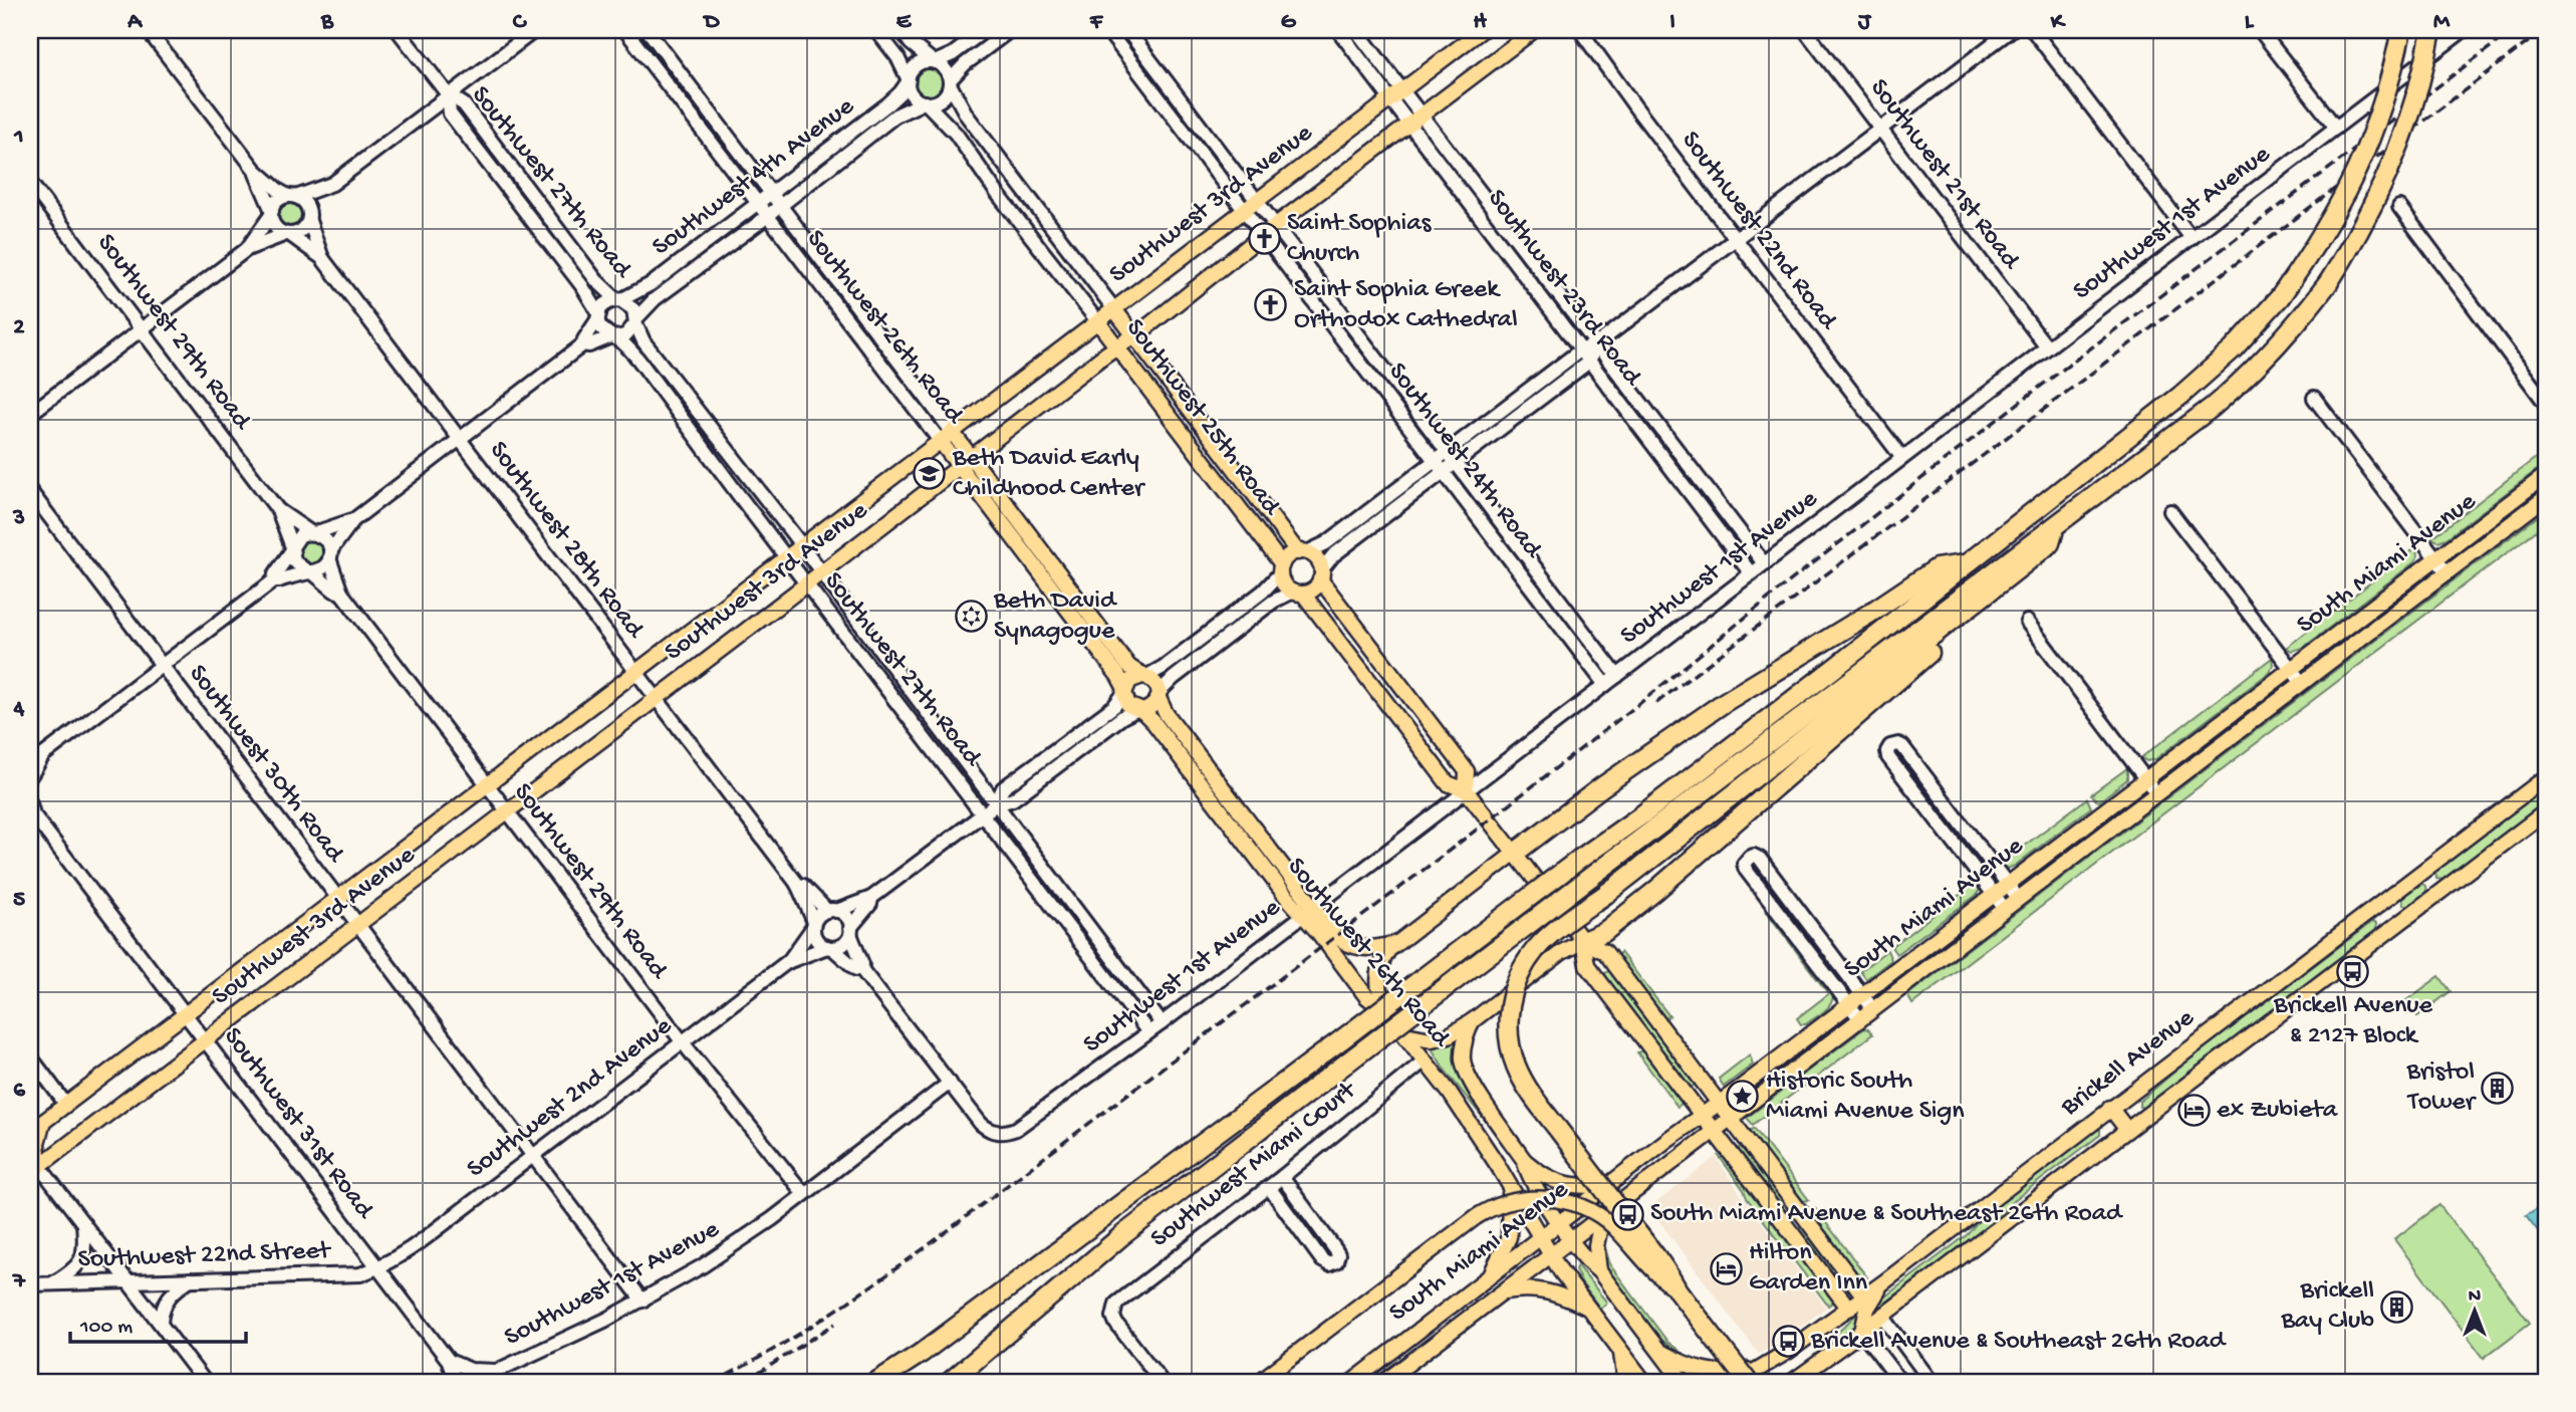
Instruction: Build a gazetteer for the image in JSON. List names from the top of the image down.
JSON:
{
  "streets": {
    "main road": [
      "Southwest 3rd Avenue",
      "Southwest 26th Road",
      "Southwest 25th Road",
      "South Miami Avenue",
      "Brickell Avenue"
    ],
    "street": [
      "Southwest 21st Road",
      "Southwest 4th Avenue",
      "Southwest 27th Road",
      "Southwest 1st Avenue",
      "Southwest 22nd Road",
      "Southwest 23rd Road",
      "Southwest 29th Road",
      "Southwest 24th Road",
      "Southwest 28th Road",
      "Southwest 30th Road",
      "Southwest 2nd Avenue",
      "Southwest 31st Road",
      "Southwest Miami Court",
      "Southwest 22nd Street"
    ]
  },
  "crossings": [
    ["Southwest 21st Road", "Southwest 1st Avenue"],
    ["Southwest 4th Avenue", "Southwest 27th Road"],
    ["Southwest 4th Avenue", "Southwest 26th Road"],
    ["Southwest 4th Avenue", "Southwest 25th Road"],
    ["Southwest 27th Road", "Southwest 3rd Avenue"],
    ["Southwest 27th Road", "Southwest 1st Avenue"],
    ["Southwest 3rd Avenue", "Southwest 23rd Road"],
    ["Southwest 3rd Avenue", "Southwest 26th Road"],
    ["Southwest 3rd Avenue", "Southwest 29th Road"],
    ["Southwest 3rd Avenue", "Southwest 25th Road"],
    ["Southwest 3rd Avenue", "Southwest 24th Road"],
    ["Southwest 3rd Avenue", "Southwest 28th Road"],
    ["Southwest 3rd Avenue", "Southwest 30th Road"],
    ["Southwest 3rd Avenue", "Southwest 31st Road"],
    ["Southwest 1st Avenue", "Southwest 22nd Road"],
    ["Southwest 1st Avenue", "Southwest 23rd Road"],
    ["Southwest 1st Avenue", "Southwest 26th Road"],
    ["Southwest 1st Avenue", "Southwest 29th Road"],
    ["Southwest 1st Avenue", "Southwest 24th Road"],
    ["Southwest 1st Avenue", "Southwest 30th Road"],
    ["Southwest 1st Avenue", "Southwest 31st Road"],
    ["Southwest 26th Road", "South Miami Avenue"],
    ["Southwest 26th Road", "Southwest Miami Court"],
    ["Southwest 29th Road", "Southwest 2nd Avenue"],
    ["Southwest 28th Road", "Southwest 2nd Avenue"],
    ["Southwest 30th Road", "Southwest 2nd Avenue"],
    ["Southwest 2nd Avenue", "Southwest 31st Road"],
    ["Southwest 2nd Avenue", "Southwest 22nd Street"],
    ["Southwest 31st Road", "Southwest 22nd Street"]
  ],
  "places": {
    "church": ["Saint Sophias Church", "Saint Sophia Greek Orthodox Cathedral"],
    "school or university": ["Beth David Early Childhood Center"],
    "synagogue": ["Beth David Synagogue"],
    "bus stop": ["Brickell Avenue & 2127 Block", "South Miami Avenue & Southeast 26th Road", "Brickell Avenue & Southeast 26th Road"],
    "building": ["Bristol Tower", "Brickell Bay Club"],
    "place": ["Historic South Miami Avenue Sign"],
    "hotel": ["ex Zubieta", "Hilton Garden Inn"]
  },
  "scale_bar": "100 m",
  "north": "top",
  "grid": {
    "columns": [
      "A",
      "B",
      "C",
      "D",
      "E",
      "F",
      "G",
      "H",
      "I",
      "J",
      "K",
      "L",
      "M"
    ],
    "rows": [
      "1",
      "2",
      "3",
      "4",
      "5",
      "6",
      "7"
    ]
  }
}
